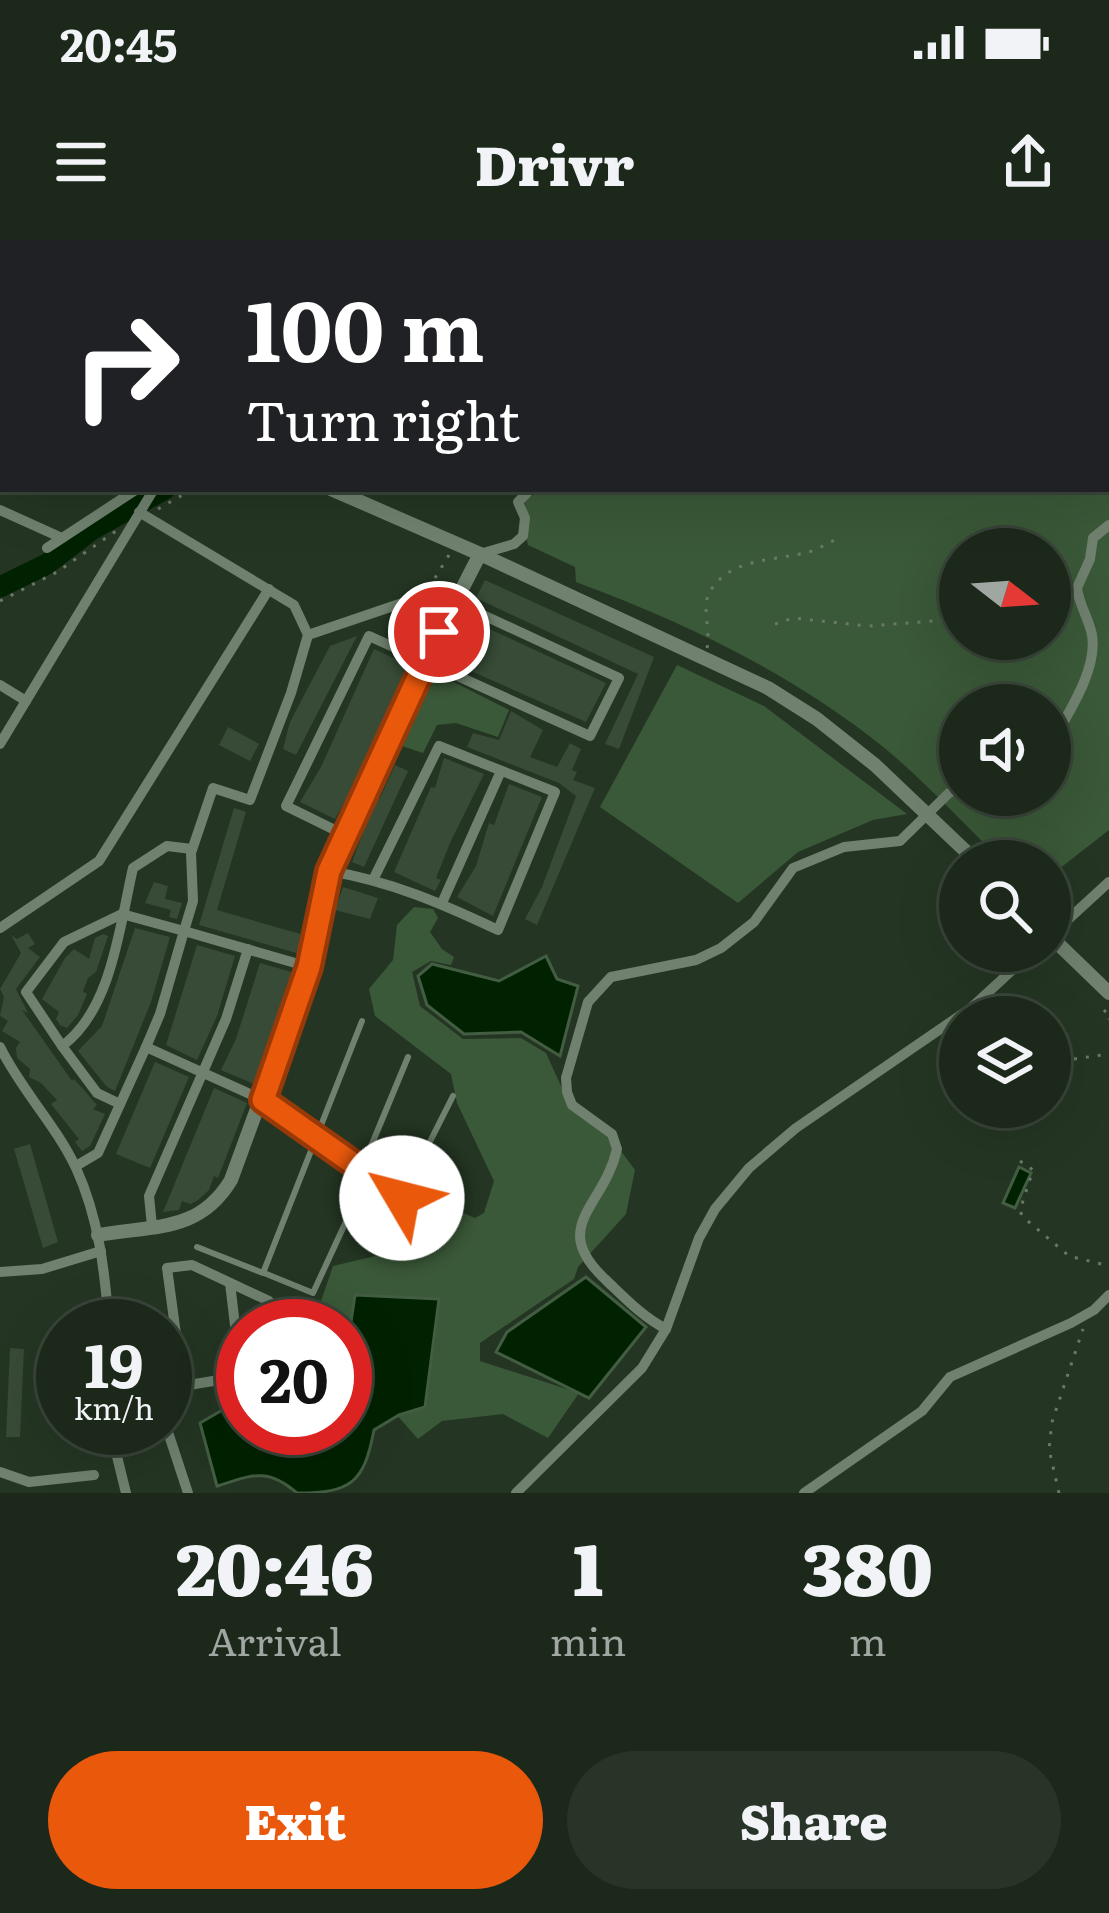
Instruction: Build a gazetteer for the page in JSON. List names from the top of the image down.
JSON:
{
  "north": "right",
  "page": {
    "status": "20:45",
    "header": "Drivr",
    "turn": ["100 m", "Turn right"],
    "speed": "19 km/h",
    "limit": "20",
    "eta": [
      "20:46",
      "Arrival",
      "1",
      "min",
      "380",
      "m"
    ],
    "buttons": ["Exit", "Share"]
  }
}
